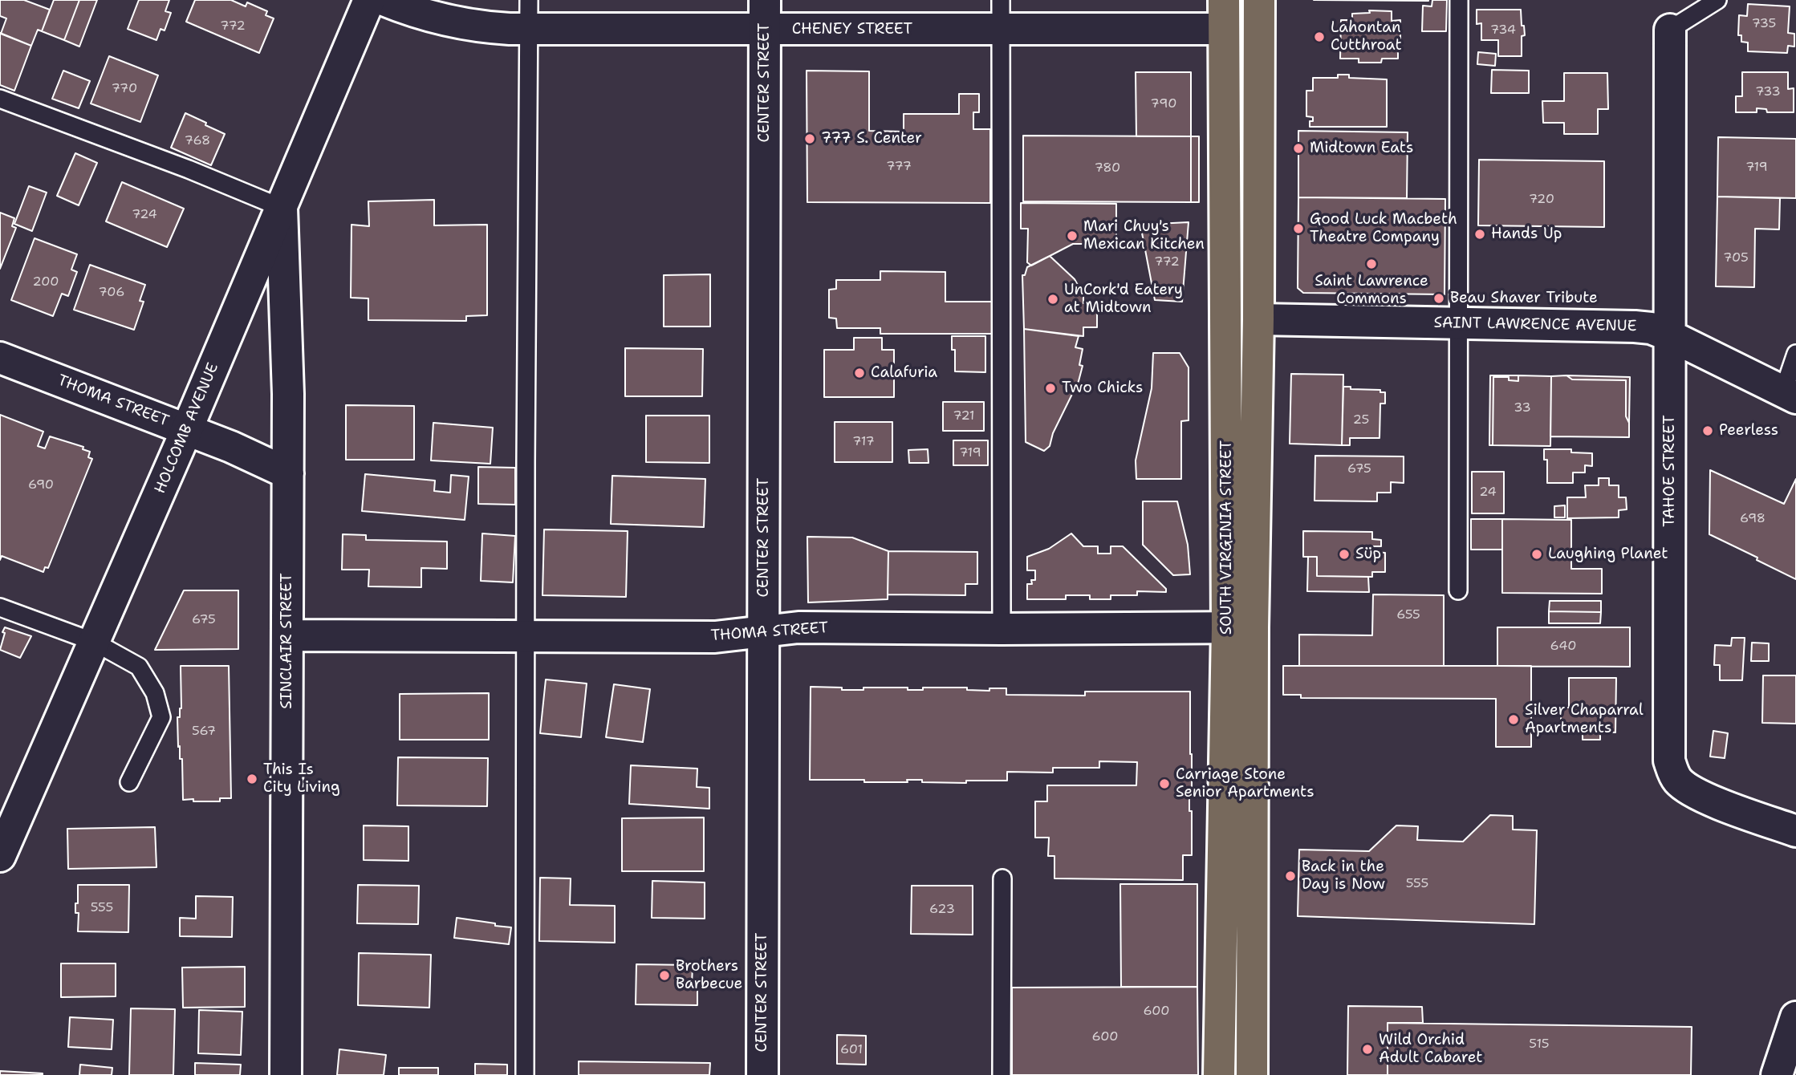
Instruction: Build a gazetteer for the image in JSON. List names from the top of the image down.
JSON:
{
  "streets": {
    "main road": ["SOUTH VIRGINIA STREET"],
    "street": [
      "CHENEY STREET",
      "CENTER STREET",
      "SAINT LAWRENCE AVENUE",
      "THOMA STREET",
      "HOLCOMB AVENUE",
      "TAHOE STREET",
      "SINCLAIR STREET"
    ]
  },
  "crossings": [
    ["CHENEY STREET", "CENTER STREET"],
    ["CHENEY STREET", "SOUTH VIRGINIA STREET"],
    ["CENTER STREET", "THOMA STREET"],
    ["SAINT LAWRENCE AVENUE", "TAHOE STREET"],
    ["SAINT LAWRENCE AVENUE", "SOUTH VIRGINIA STREET"],
    ["THOMA STREET", "HOLCOMB AVENUE"],
    ["THOMA STREET", "SOUTH VIRGINIA STREET"],
    ["THOMA STREET", "SINCLAIR STREET"],
    ["HOLCOMB AVENUE", "SINCLAIR STREET"]
  ],
  "places": [
    "Lahontan Cutthroat",
    "777 S. Center",
    "Midtown Eats",
    "Good Luck Macbeth Theatre Company",
    "Hands Up",
    "Mari Chuy's Mexican Kitchen",
    "Saint Lawrence Commons",
    "Beau Shaver Tribute",
    "UnCork'd Eatery at Midtown",
    "Calafuria",
    "Two Chicks",
    "Peerless",
    "Süp",
    "Laughing Planet",
    "Silver Chaparral Apartments",
    "This Is City Living",
    "Carriage Stone Senior Apartments",
    "Back in the Day is Now",
    "Brothers Barbecue",
    "Wild Orchid Adult Cabaret"
  ],
  "house_numbers": [
    "735",
    "772",
    "734",
    "770",
    "733",
    "790",
    "768",
    "777",
    "719",
    "780",
    "720",
    "724",
    "705",
    "772",
    "200",
    "706",
    "33",
    "721",
    "25",
    "717",
    "719",
    "675",
    "690",
    "24",
    "698",
    "655",
    "675",
    "640",
    "567",
    "555",
    "555",
    "623",
    "600",
    "600",
    "515",
    "601"
  ]
}
